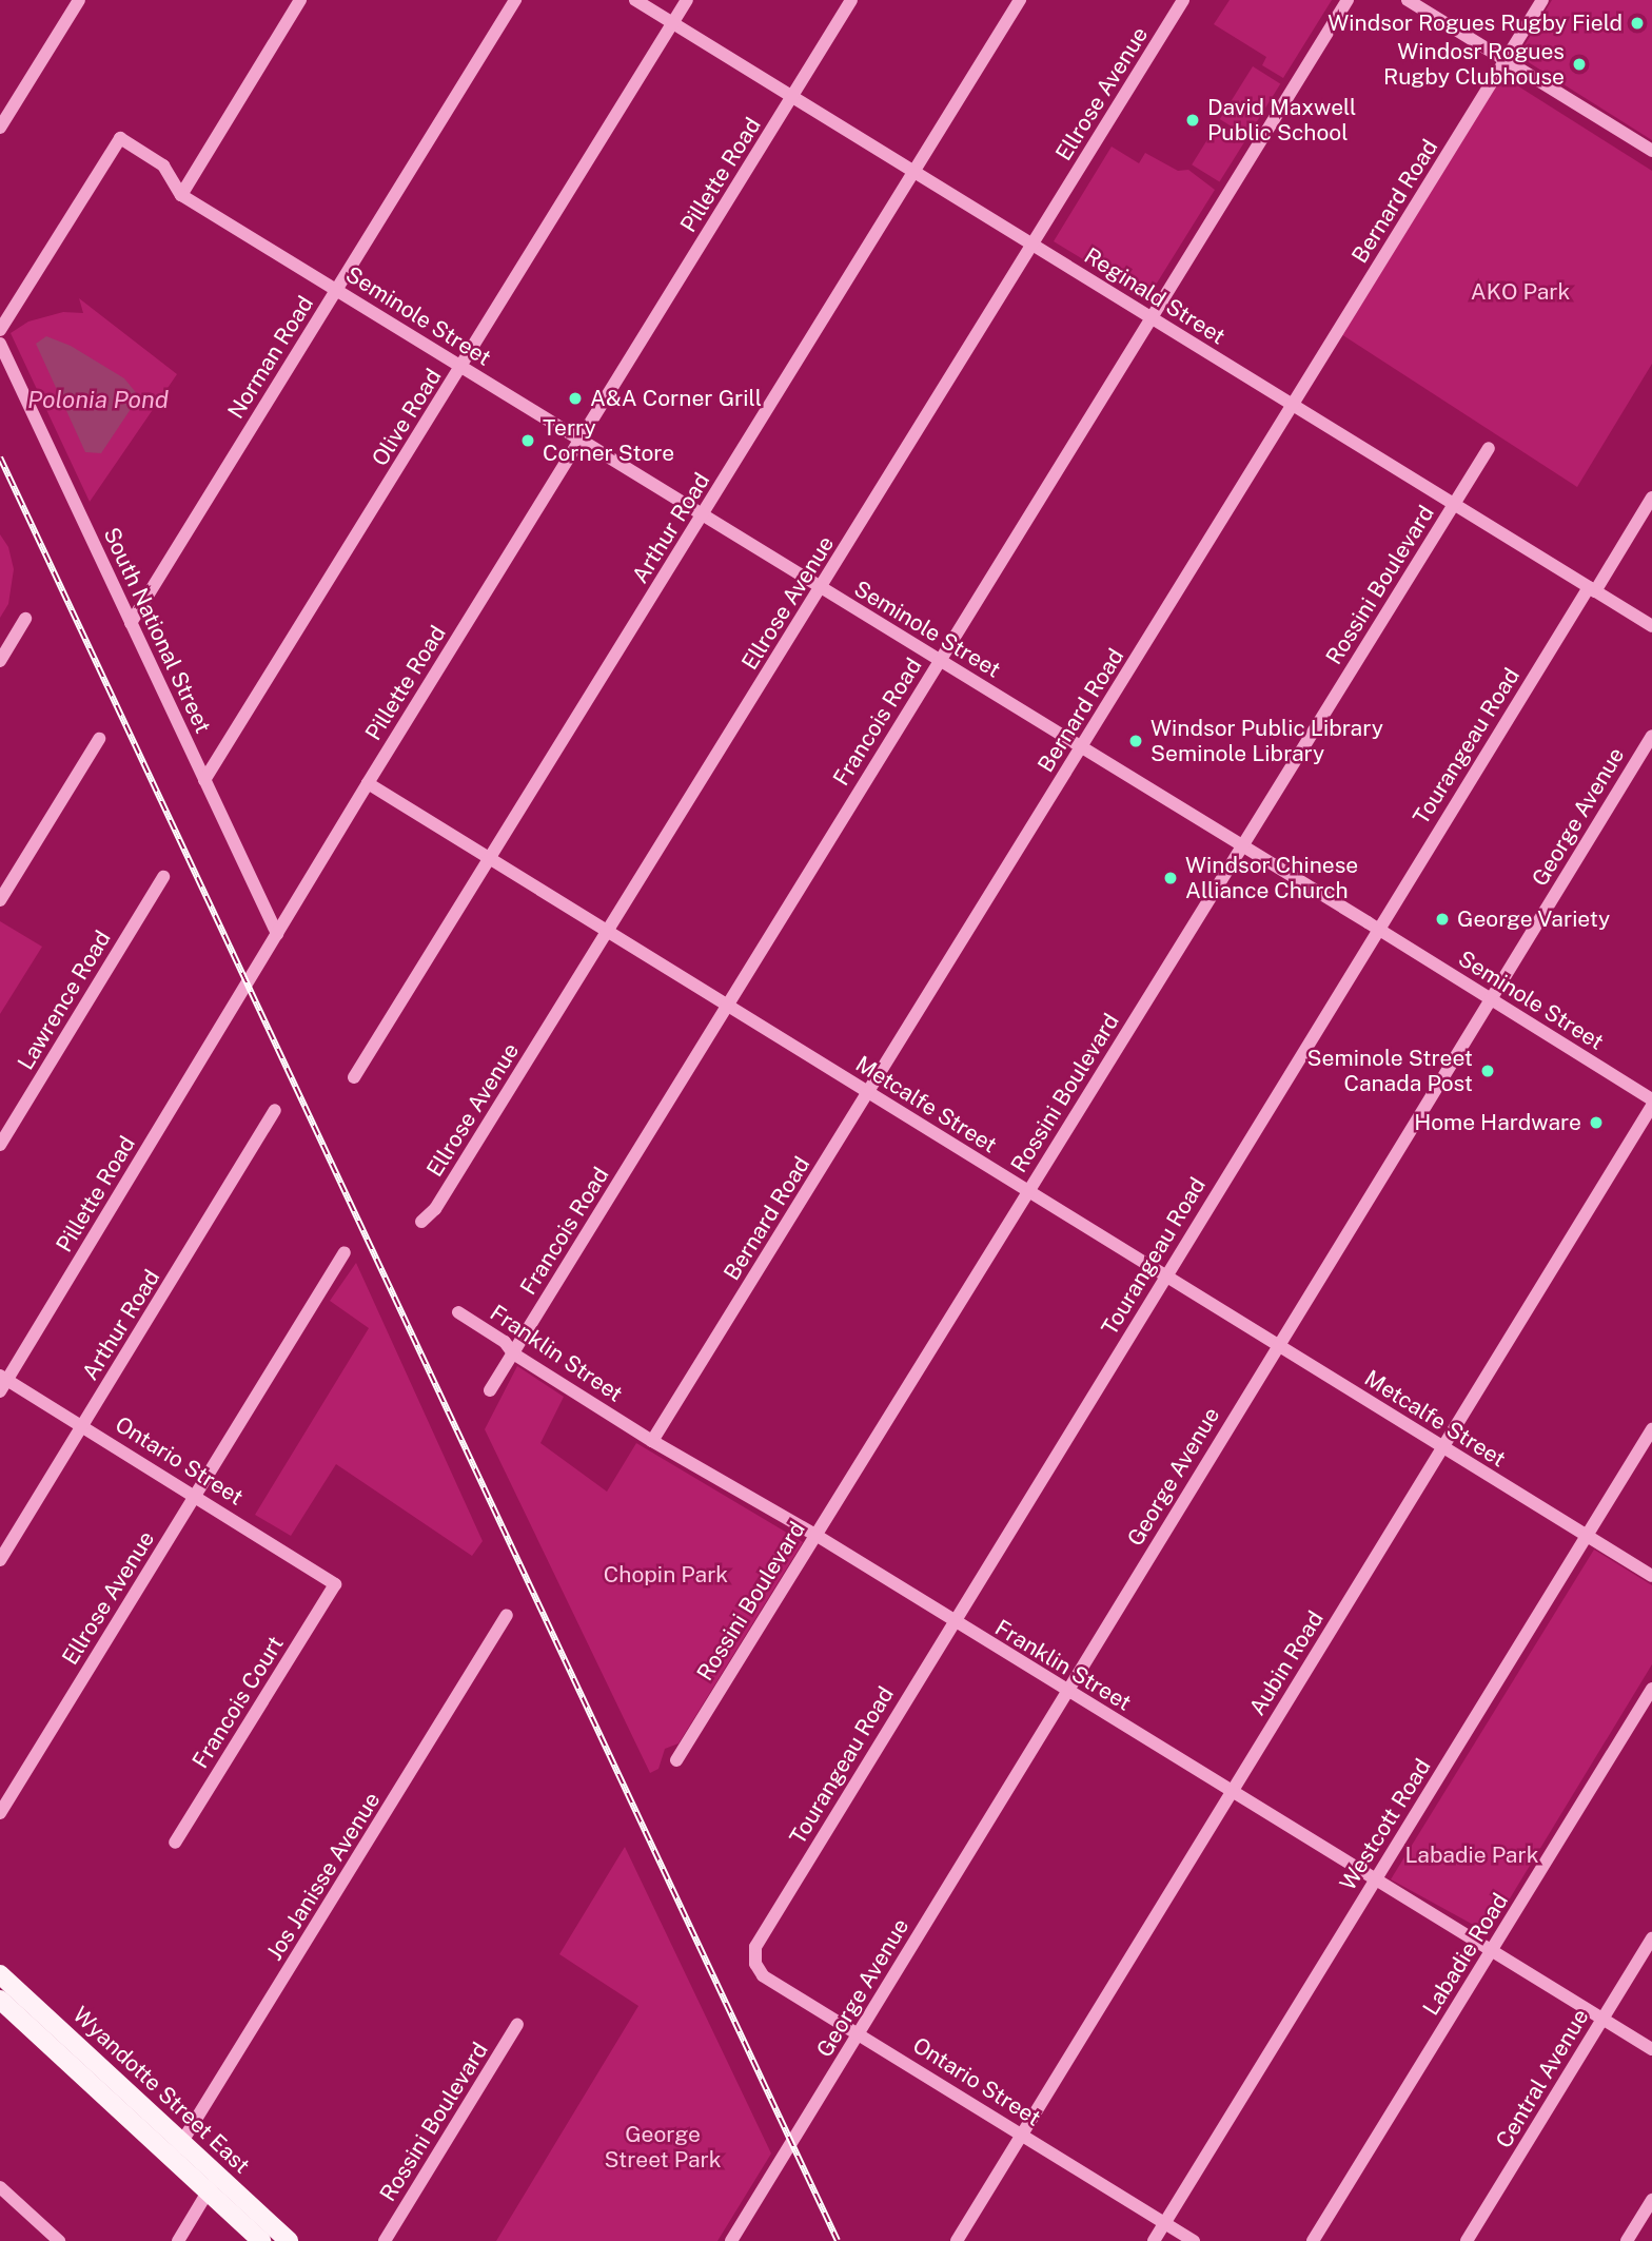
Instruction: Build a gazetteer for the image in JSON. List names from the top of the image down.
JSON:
{
  "streets": {
    "main road": ["Wyandotte Street East"],
    "street": [
      "Ellrose Avenue",
      "Pillette Road",
      "Bernard Road",
      "Reginald Street",
      "Seminole Street",
      "Norman Road",
      "Olive Road",
      "Arthur Road",
      "Rossini Boulevard",
      "South National Street",
      "Francois Road",
      "Tourangeau Road",
      "George Avenue",
      "Lawrence Road",
      "Metcalfe Street",
      "Franklin Street",
      "Ontario Street",
      "Aubin Road",
      "Francois Court",
      "Westcott Road",
      "Jos Janisse Avenue",
      "Labadie Road",
      "Central Avenue"
    ]
  },
  "crossings": [
    ["Ellrose Avenue", "Reginald Street"],
    ["Ellrose Avenue", "Seminole Street"],
    ["Ellrose Avenue", "Metcalfe Street"],
    ["Ellrose Avenue", "Ontario Street"],
    ["Pillette Road", "Reginald Street"],
    ["Pillette Road", "Seminole Street"],
    ["Pillette Road", "South National Street"],
    ["Pillette Road", "Metcalfe Street"],
    ["Pillette Road", "Ontario Street"],
    ["Bernard Road", "Reginald Street"],
    ["Bernard Road", "Seminole Street"],
    ["Bernard Road", "Metcalfe Street"],
    ["Bernard Road", "Franklin Street"],
    ["Reginald Street", "Olive Road"],
    ["Reginald Street", "Arthur Road"],
    ["Reginald Street", "Rossini Boulevard"],
    ["Reginald Street", "Francois Road"],
    ["Reginald Street", "Tourangeau Road"],
    ["Seminole Street", "Norman Road"],
    ["Seminole Street", "Olive Road"],
    ["Seminole Street", "Arthur Road"],
    ["Seminole Street", "Rossini Boulevard"],
    ["Seminole Street", "Francois Road"],
    ["Seminole Street", "Tourangeau Road"],
    ["Seminole Street", "George Avenue"],
    ["Norman Road", "South National Street"],
    ["Olive Road", "South National Street"],
    ["Arthur Road", "Metcalfe Street"],
    ["Arthur Road", "Ontario Street"],
    ["Rossini Boulevard", "Metcalfe Street"],
    ["Rossini Boulevard", "Franklin Street"],
    ["Francois Road", "Metcalfe Street"],
    ["Francois Road", "Franklin Street"],
    ["Tourangeau Road", "Metcalfe Street"],
    ["Tourangeau Road", "Franklin Street"],
    ["Tourangeau Road", "Ontario Street"],
    ["George Avenue", "Metcalfe Street"],
    ["George Avenue", "Franklin Street"],
    ["George Avenue", "Ontario Street"],
    ["Metcalfe Street", "Aubin Road"],
    ["Metcalfe Street", "Westcott Road"],
    ["Franklin Street", "Aubin Road"],
    ["Franklin Street", "Westcott Road"],
    ["Franklin Street", "Labadie Road"],
    ["Franklin Street", "Central Avenue"],
    ["Ontario Street", "Aubin Road"],
    ["Ontario Street", "Francois Court"],
    ["Ontario Street", "Westcott Road"],
    ["Jos Janisse Avenue", "Wyandotte Street East"]
  ],
  "water": ["Polonia Pond"],
  "parks": [
    "AKO Park",
    "Chopin Park",
    "Labadie Park",
    "George Street Park"
  ],
  "places": [
    "Windsor Rogues Rugby Field",
    "Windosr Rogues Rugby Clubhouse",
    "David Maxwell Public School",
    "A&A Corner Grill",
    "Terry Corner Store",
    "Windsor Public Library Seminole Library",
    "Windsor Chinese Alliance Church",
    "George Variety",
    "Seminole Street Canada Post",
    "Home Hardware"
  ]
}
